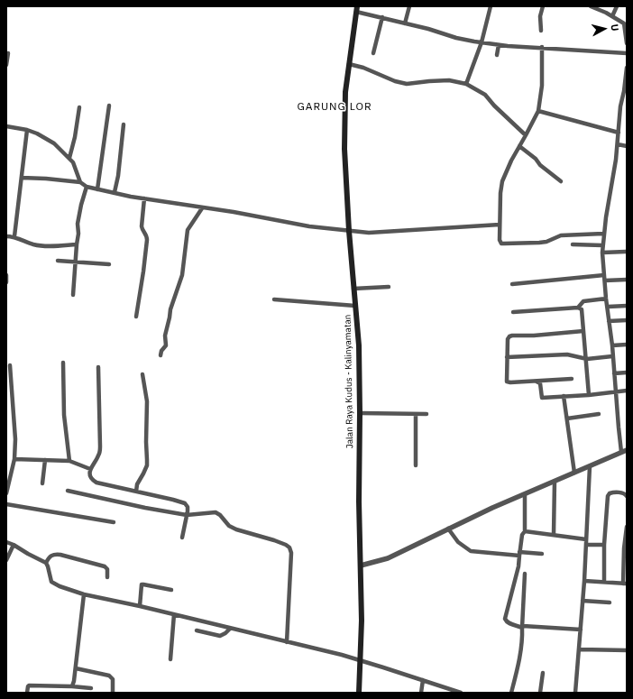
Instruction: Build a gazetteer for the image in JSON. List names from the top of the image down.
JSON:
{
  "streets": {
    "main road": ["Jalan Raya Kudus - Kalinyamatan"]
  },
  "districts": ["GARUNG LOR"],
  "north": "right"
}
